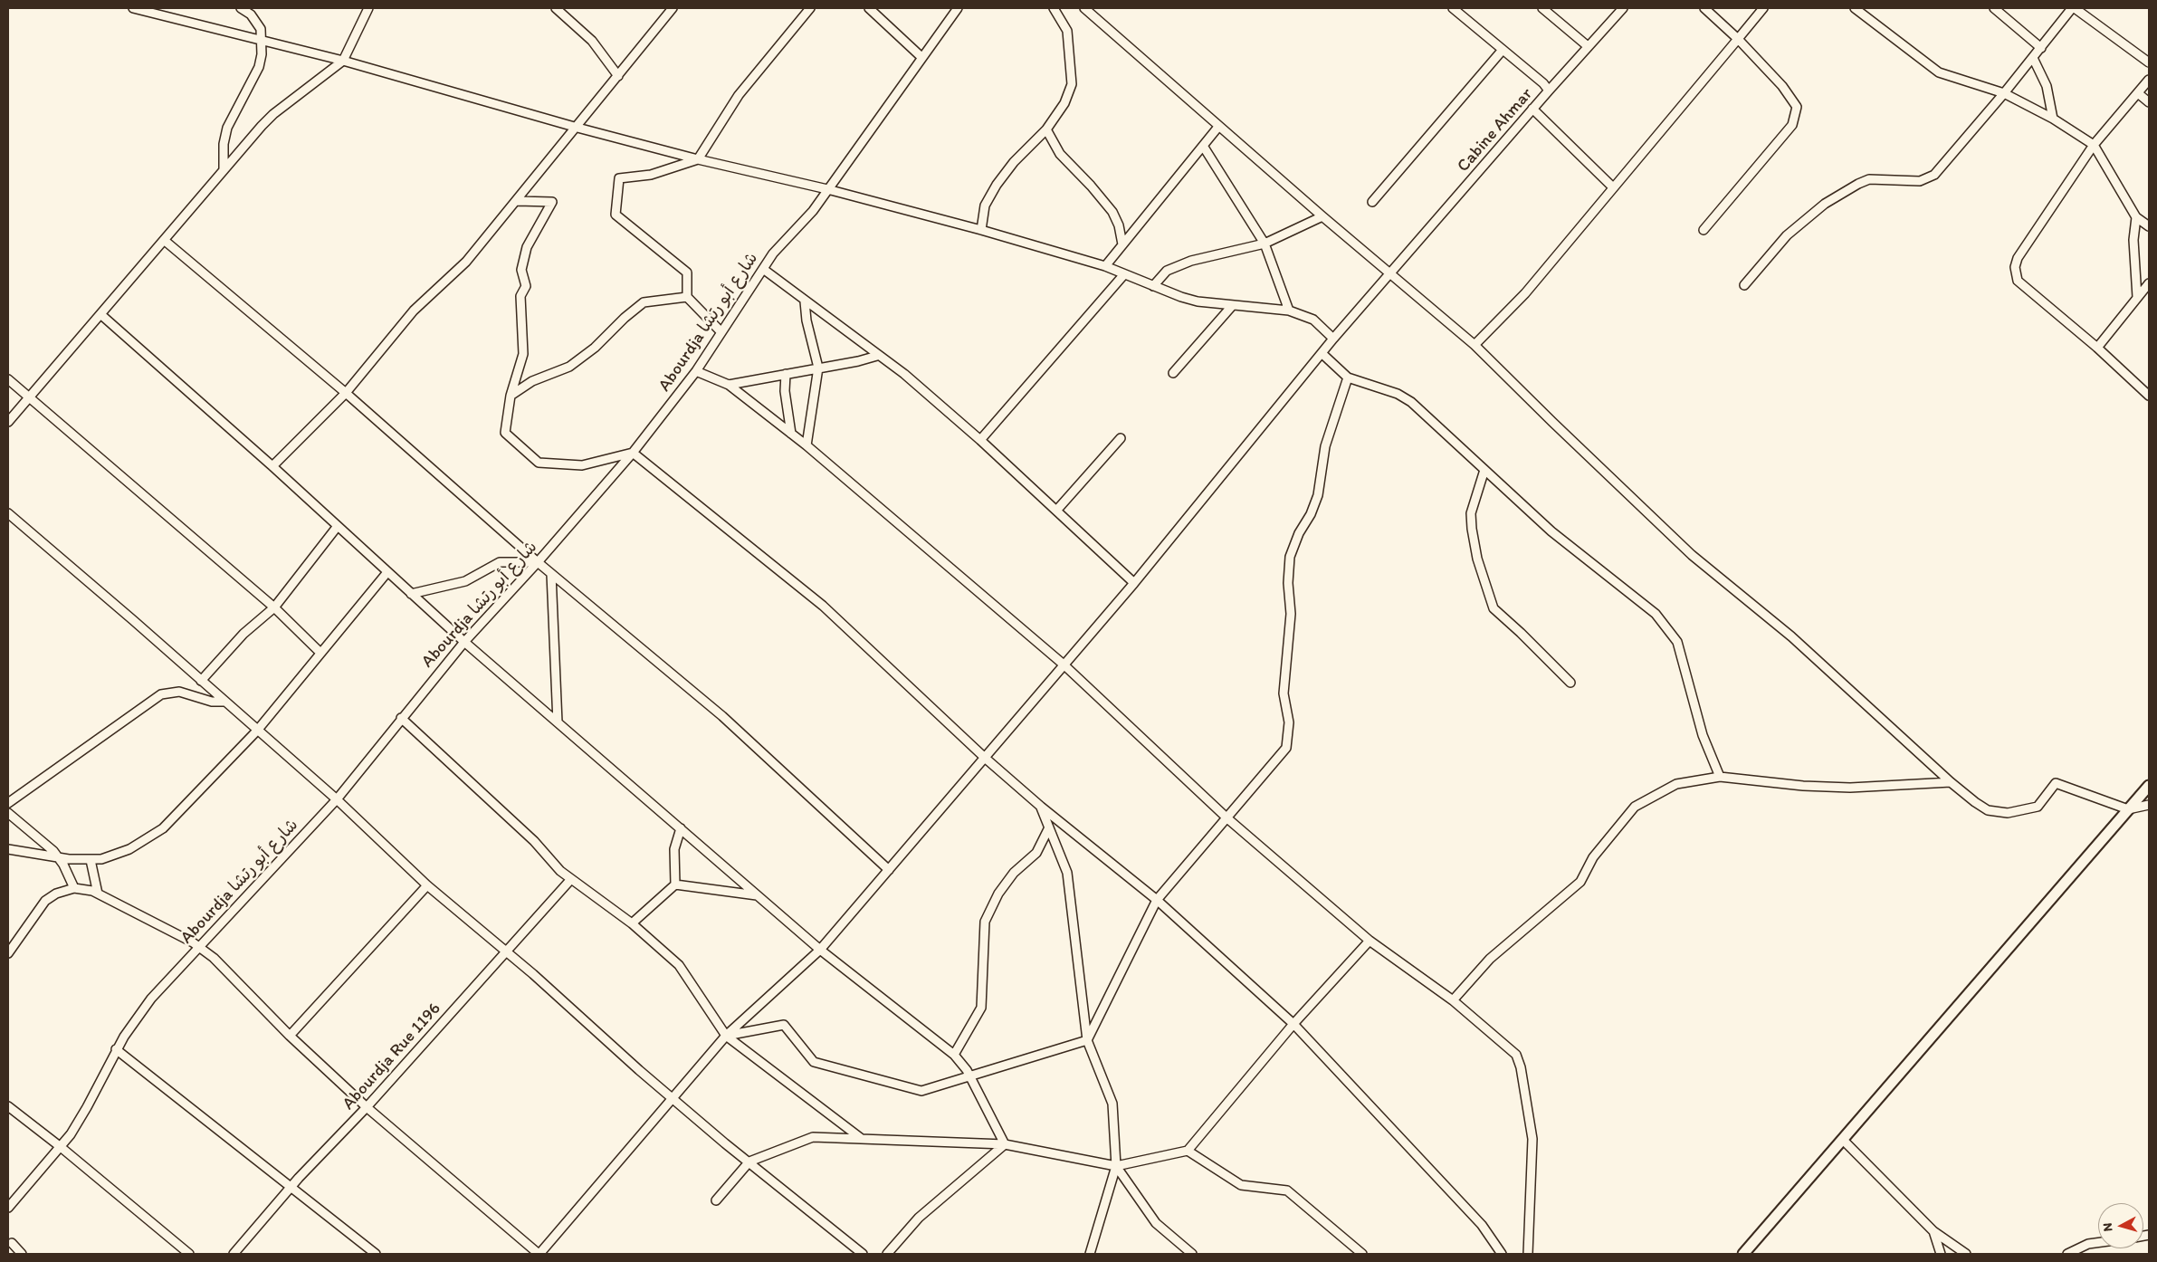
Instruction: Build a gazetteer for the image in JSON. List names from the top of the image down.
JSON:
{
  "streets": {
    "street": ["Cabine Ahmar", "Abourdja شارع أبو رتشا", "Abourdja Rue 1196"]
  },
  "north": "left"
}
